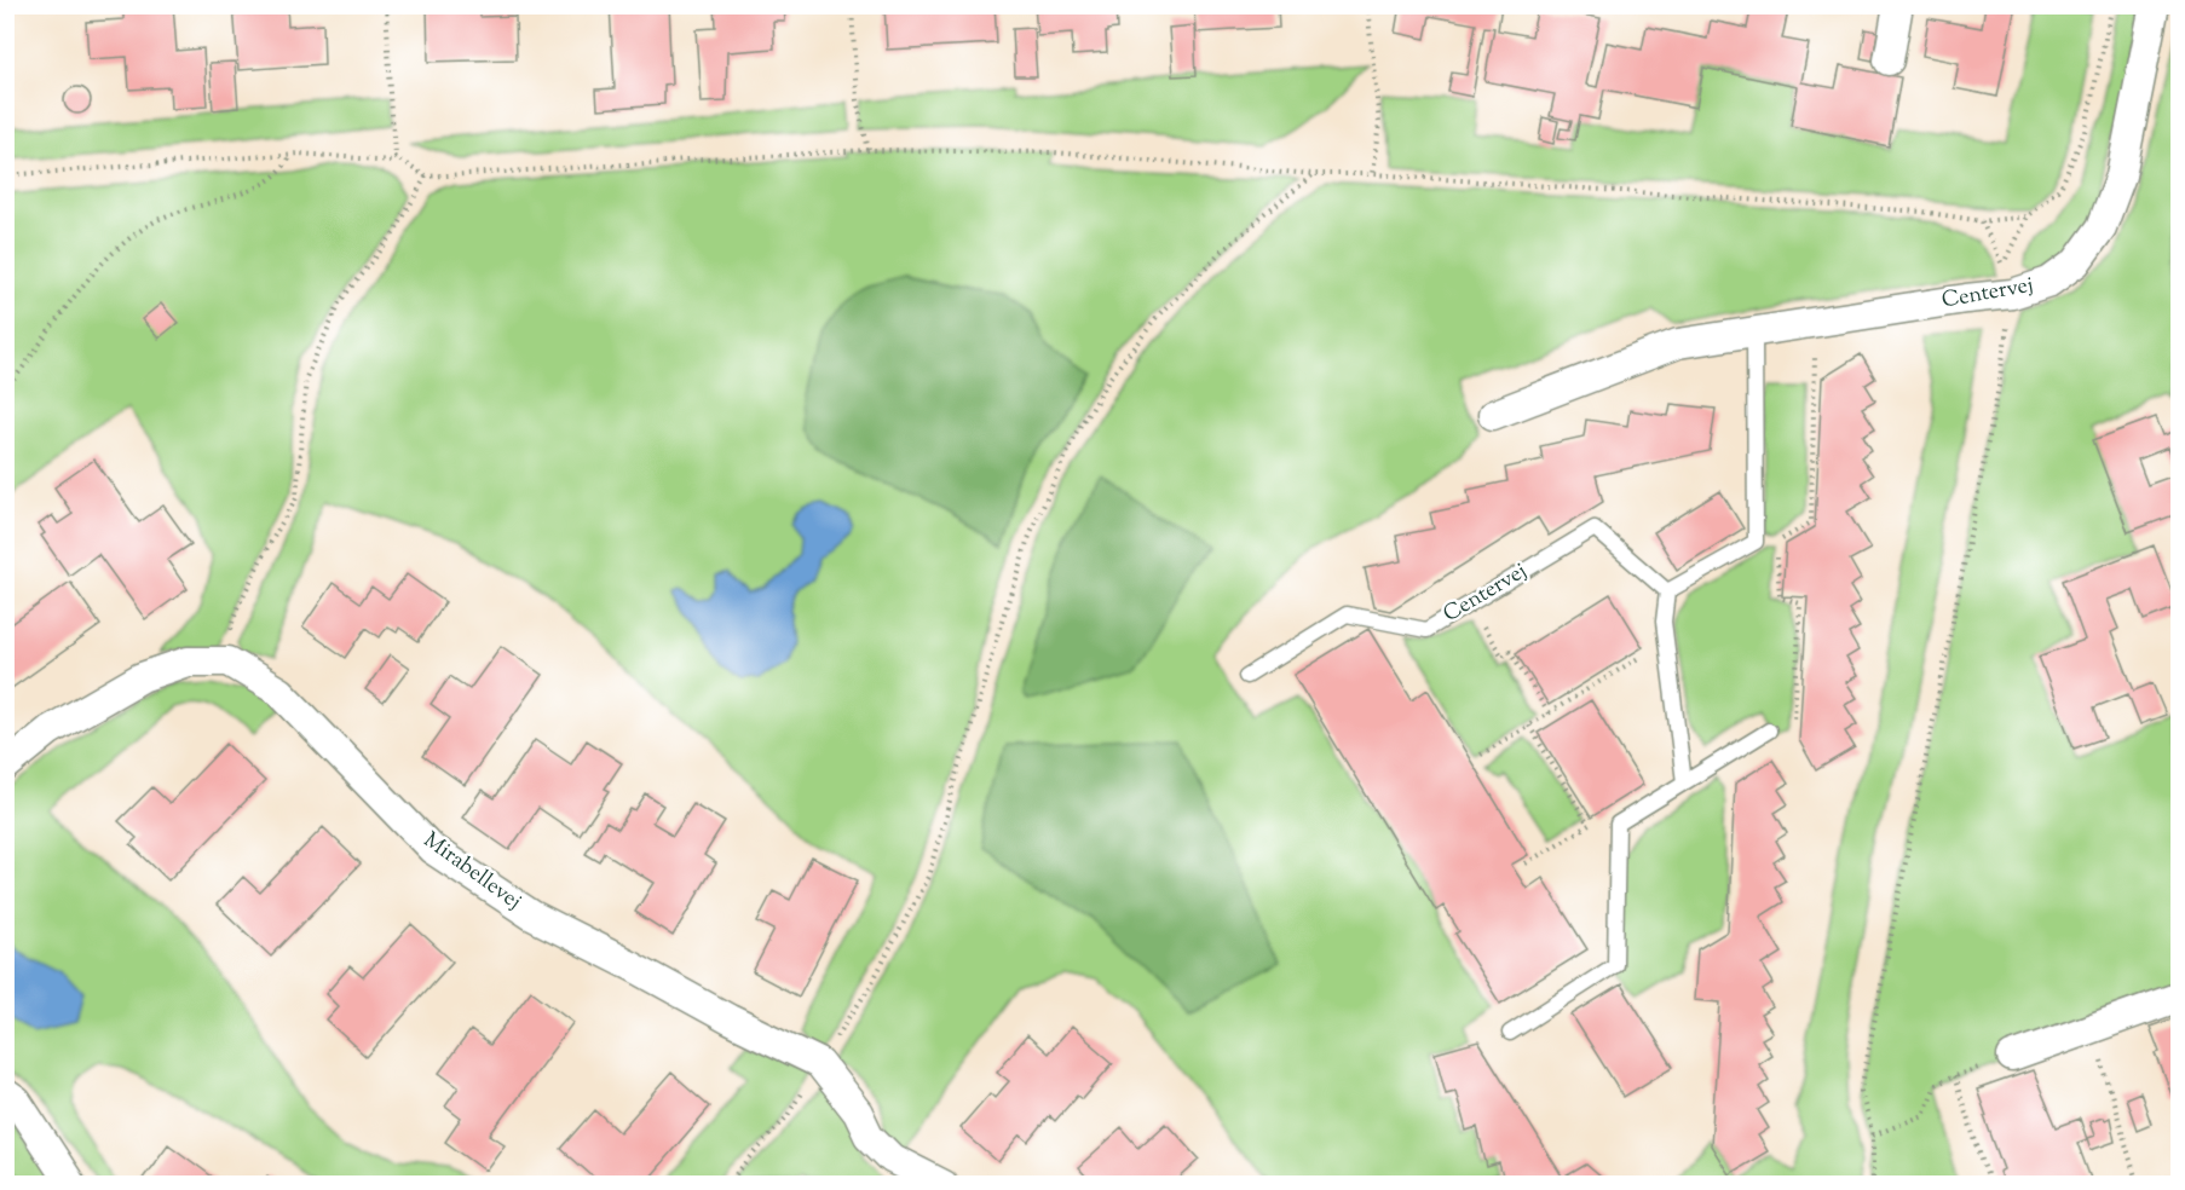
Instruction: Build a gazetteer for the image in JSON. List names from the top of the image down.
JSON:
{
  "streets": {
    "street": ["Centervej", "Mirabellevej"]
  }
}
